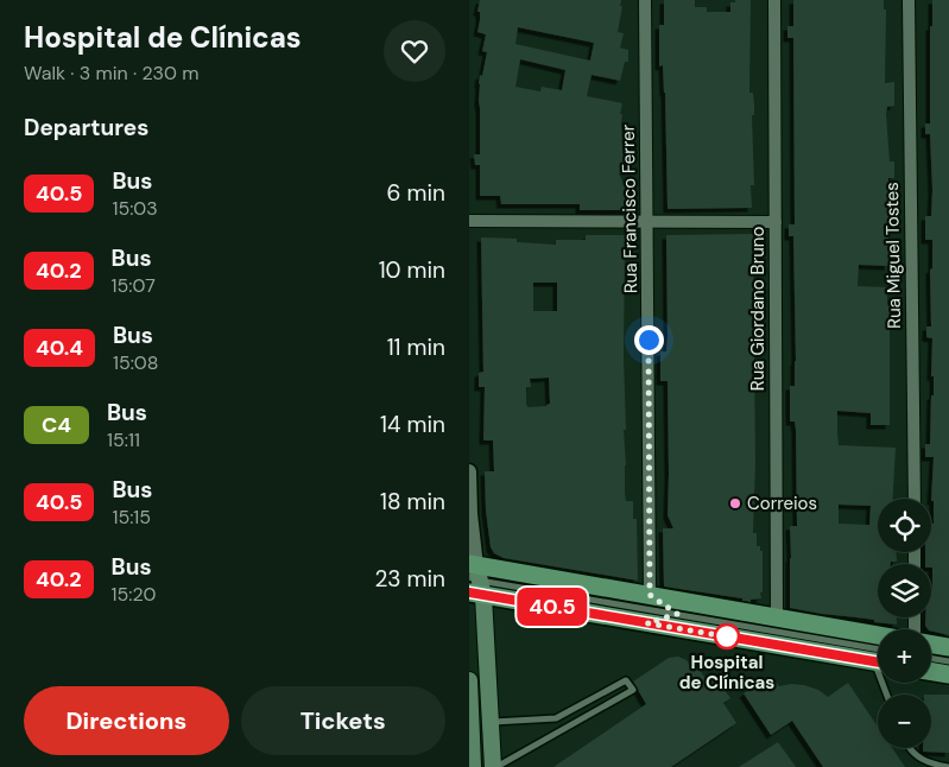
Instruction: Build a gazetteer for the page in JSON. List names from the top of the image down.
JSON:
{
  "streets": {
    "street": ["Rua Francisco Ferrer", "Rua Miguel Tostes", "Rua Giordano Bruno"]
  },
  "places": ["Correios", "Hospital de Clínicas"],
  "lines": ["bus line 40.5"],
  "page": {
    "heading": [
      ["Hospital de Clínicas", "Walk · 3 min · 230 m"],
      "Departures"
    ],
    "on_map": "40.5",
    "list": [
      {
        "mark": "40.5",
        "name": "Bus",
        "note": "15:03",
        "value": "6 min"
      },
      {
        "mark": "40.2",
        "name": "Bus",
        "note": "15:07",
        "value": "10 min"
      },
      {
        "mark": "40.4",
        "name": "Bus",
        "note": "15:08",
        "value": "11 min"
      },
      {
        "mark": "C4",
        "name": "Bus",
        "note": "15:11",
        "value": "14 min"
      },
      {
        "mark": "40.5",
        "name": "Bus",
        "note": "15:15",
        "value": "18 min"
      },
      {
        "mark": "40.2",
        "name": "Bus",
        "note": "15:20",
        "value": "23 min"
      }
    ],
    "map_buttons": ["+", "−"],
    "buttons": ["Directions", "Tickets"]
  }
}
